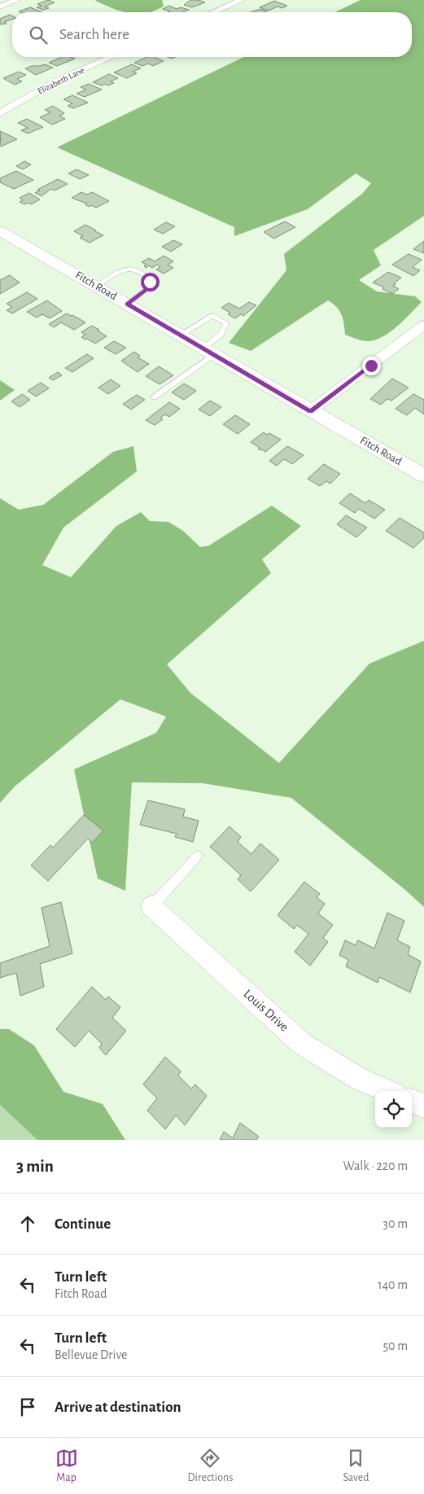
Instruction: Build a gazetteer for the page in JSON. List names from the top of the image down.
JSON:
{
  "streets": {
    "street": ["Elizabeth Lane", "Fitch Road", "Louis Drive"]
  },
  "page": {
    "search": "Search here",
    "heading": ["3 min", "Walk · 220 m"],
    "list": [
      ["Continue", "30 m"],
      ["Turn left", "Fitch Road", "140 m"],
      ["Turn left", "Bellevue Drive", "50 m"],
      "Arrive at destination"
    ],
    "nav": ["Map", "Directions", "Saved"]
  }
}
